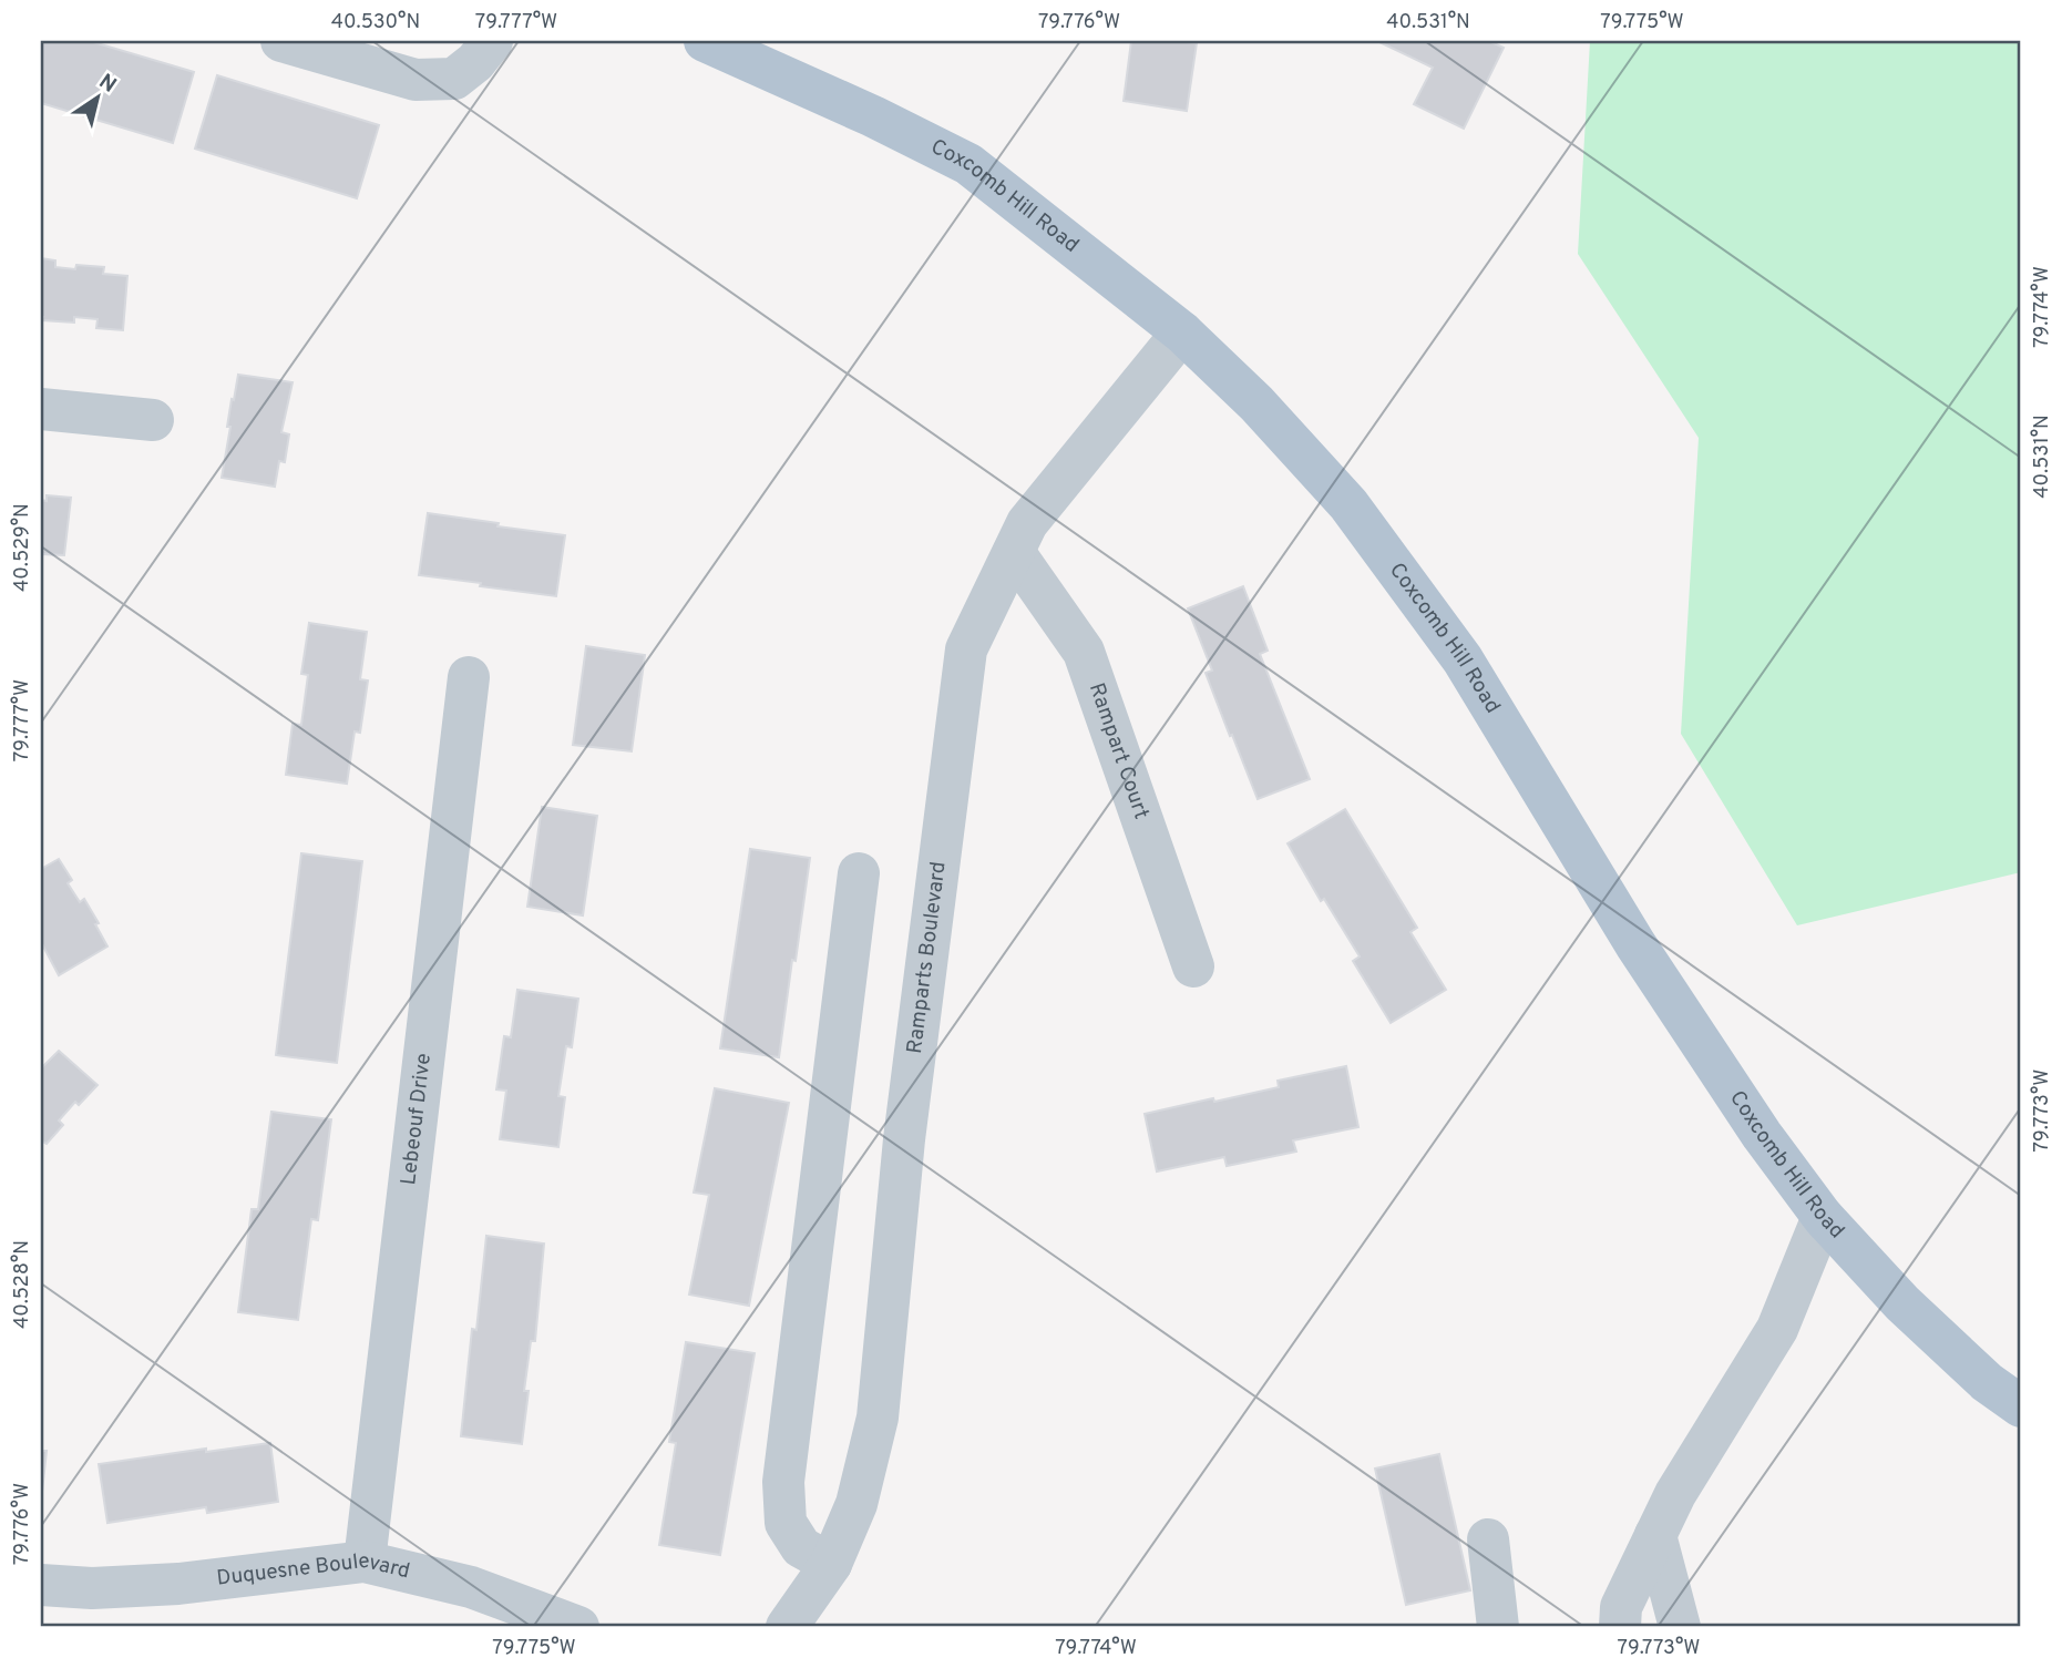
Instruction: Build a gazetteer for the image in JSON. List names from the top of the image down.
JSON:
{
  "streets": {
    "main road": ["Coxcomb Hill Road"],
    "street": [
      "Rampart Court",
      "Ramparts Boulevard",
      "Lebeouf Drive",
      "Duquesne Boulevard"
    ]
  },
  "crossings": [
    ["Coxcomb Hill Road", "Ramparts Boulevard"],
    ["Rampart Court", "Ramparts Boulevard"],
    ["Lebeouf Drive", "Duquesne Boulevard"]
  ],
  "north": "top right",
  "coordinates": [
    "40.530°N",
    "79.777°W",
    "79.776°W",
    "40.531°N",
    "79.775°W",
    "79.774°W",
    "40.529°N",
    "79.773°W",
    "40.528°N"
  ]
}
